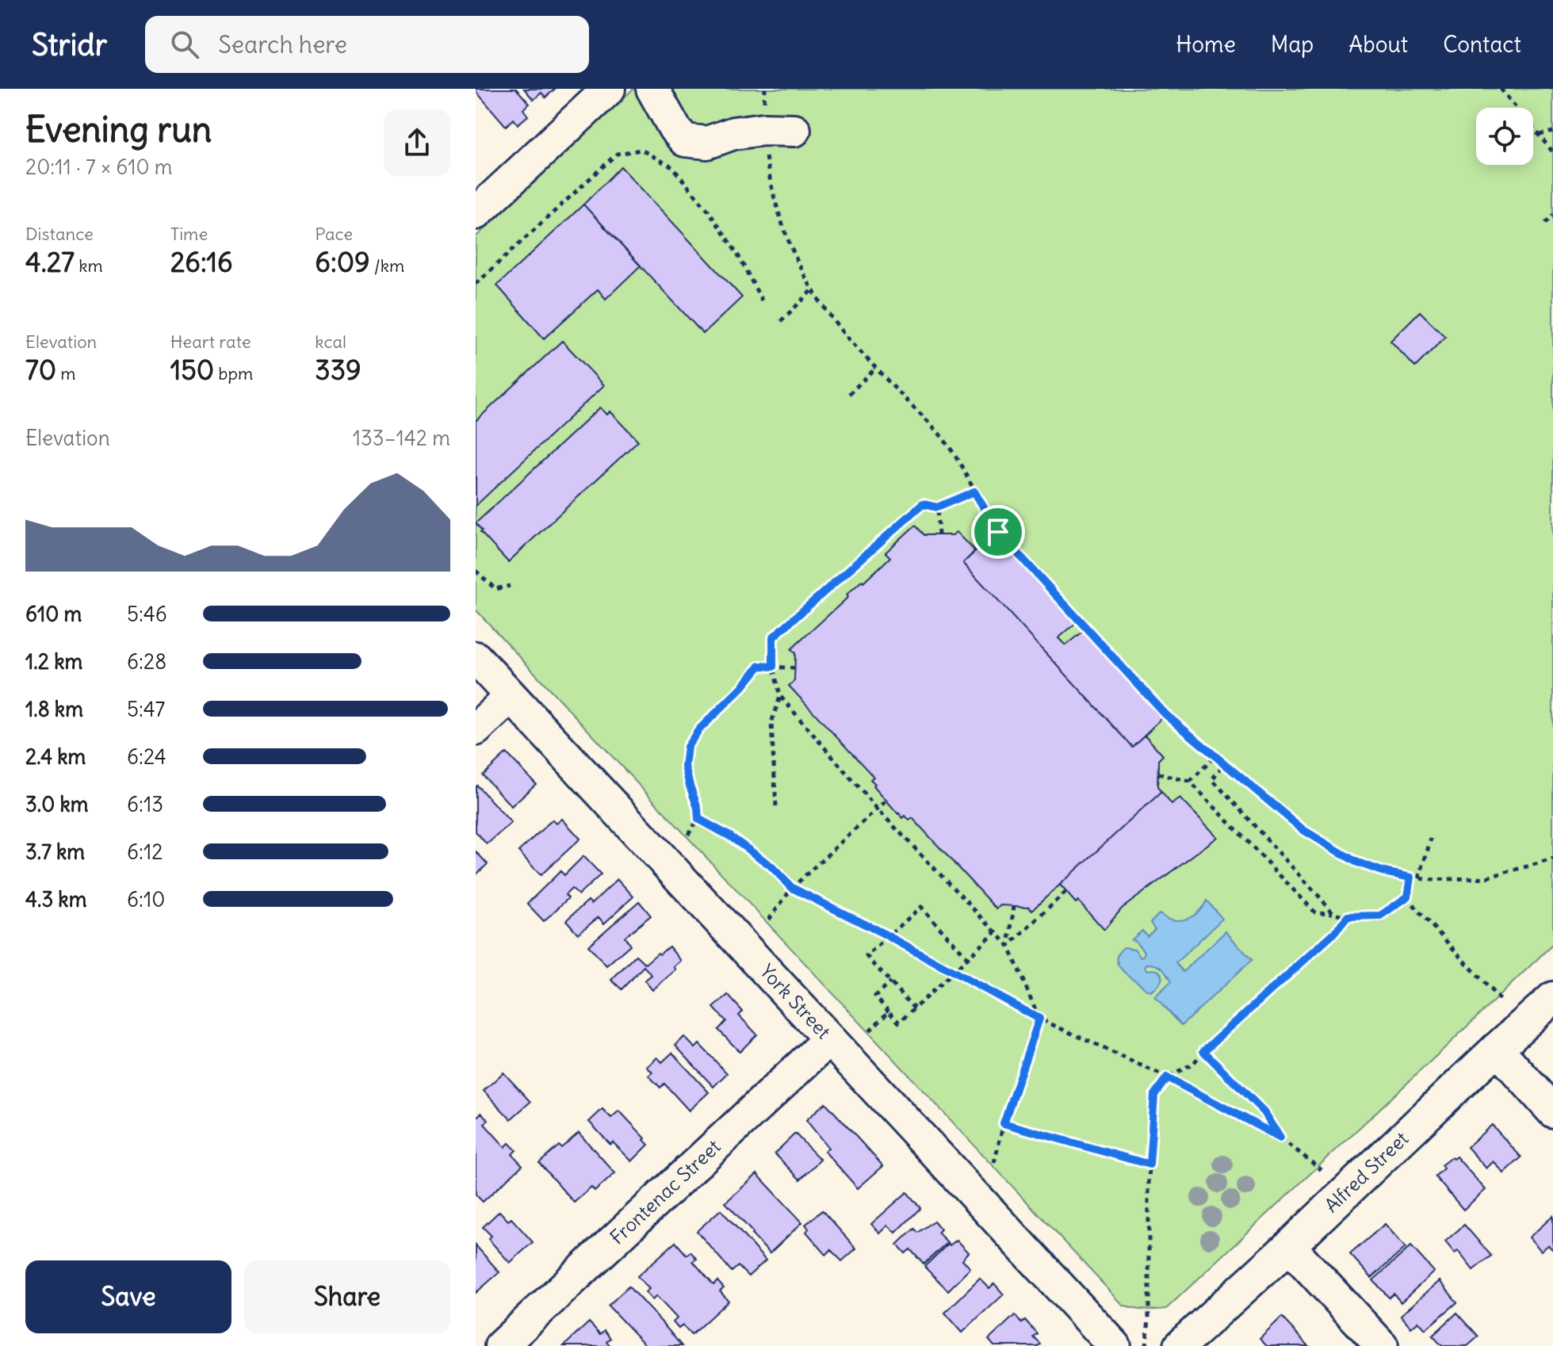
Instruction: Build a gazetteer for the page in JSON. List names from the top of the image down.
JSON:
{
  "streets": {
    "street": ["York Street", "Alfred Street", "Frontenac Street"]
  },
  "crossings": [
    ["York Street", "Frontenac Street"]
  ],
  "page": {
    "header": "Stridr",
    "search": "Search here",
    "nav": [
      "Home",
      "Map",
      "About",
      "Contact"
    ],
    "heading": ["Evening run", "20:11 · 7 × 610 m"],
    "stats": [
      ["Distance", "4.27 km"],
      ["Time", "26:16"],
      ["Pace", "6:09 /km"],
      ["Elevation", "70 m"],
      ["Heart rate", "150 bpm"],
      ["kcal", "339"]
    ],
    "chart": ["Elevation", "133–142 m"],
    "list": [
      {
        "name": "610 m",
        "note": "5:46"
      },
      {
        "name": "1.2 km",
        "note": "6:28"
      },
      {
        "name": "1.8 km",
        "note": "5:47"
      },
      {
        "name": "2.4 km",
        "note": "6:24"
      },
      {
        "name": "3.0 km",
        "note": "6:13"
      },
      {
        "name": "3.7 km",
        "note": "6:12"
      },
      {
        "name": "4.3 km",
        "note": "6:10"
      }
    ],
    "buttons": ["Save", "Share"]
  }
}
